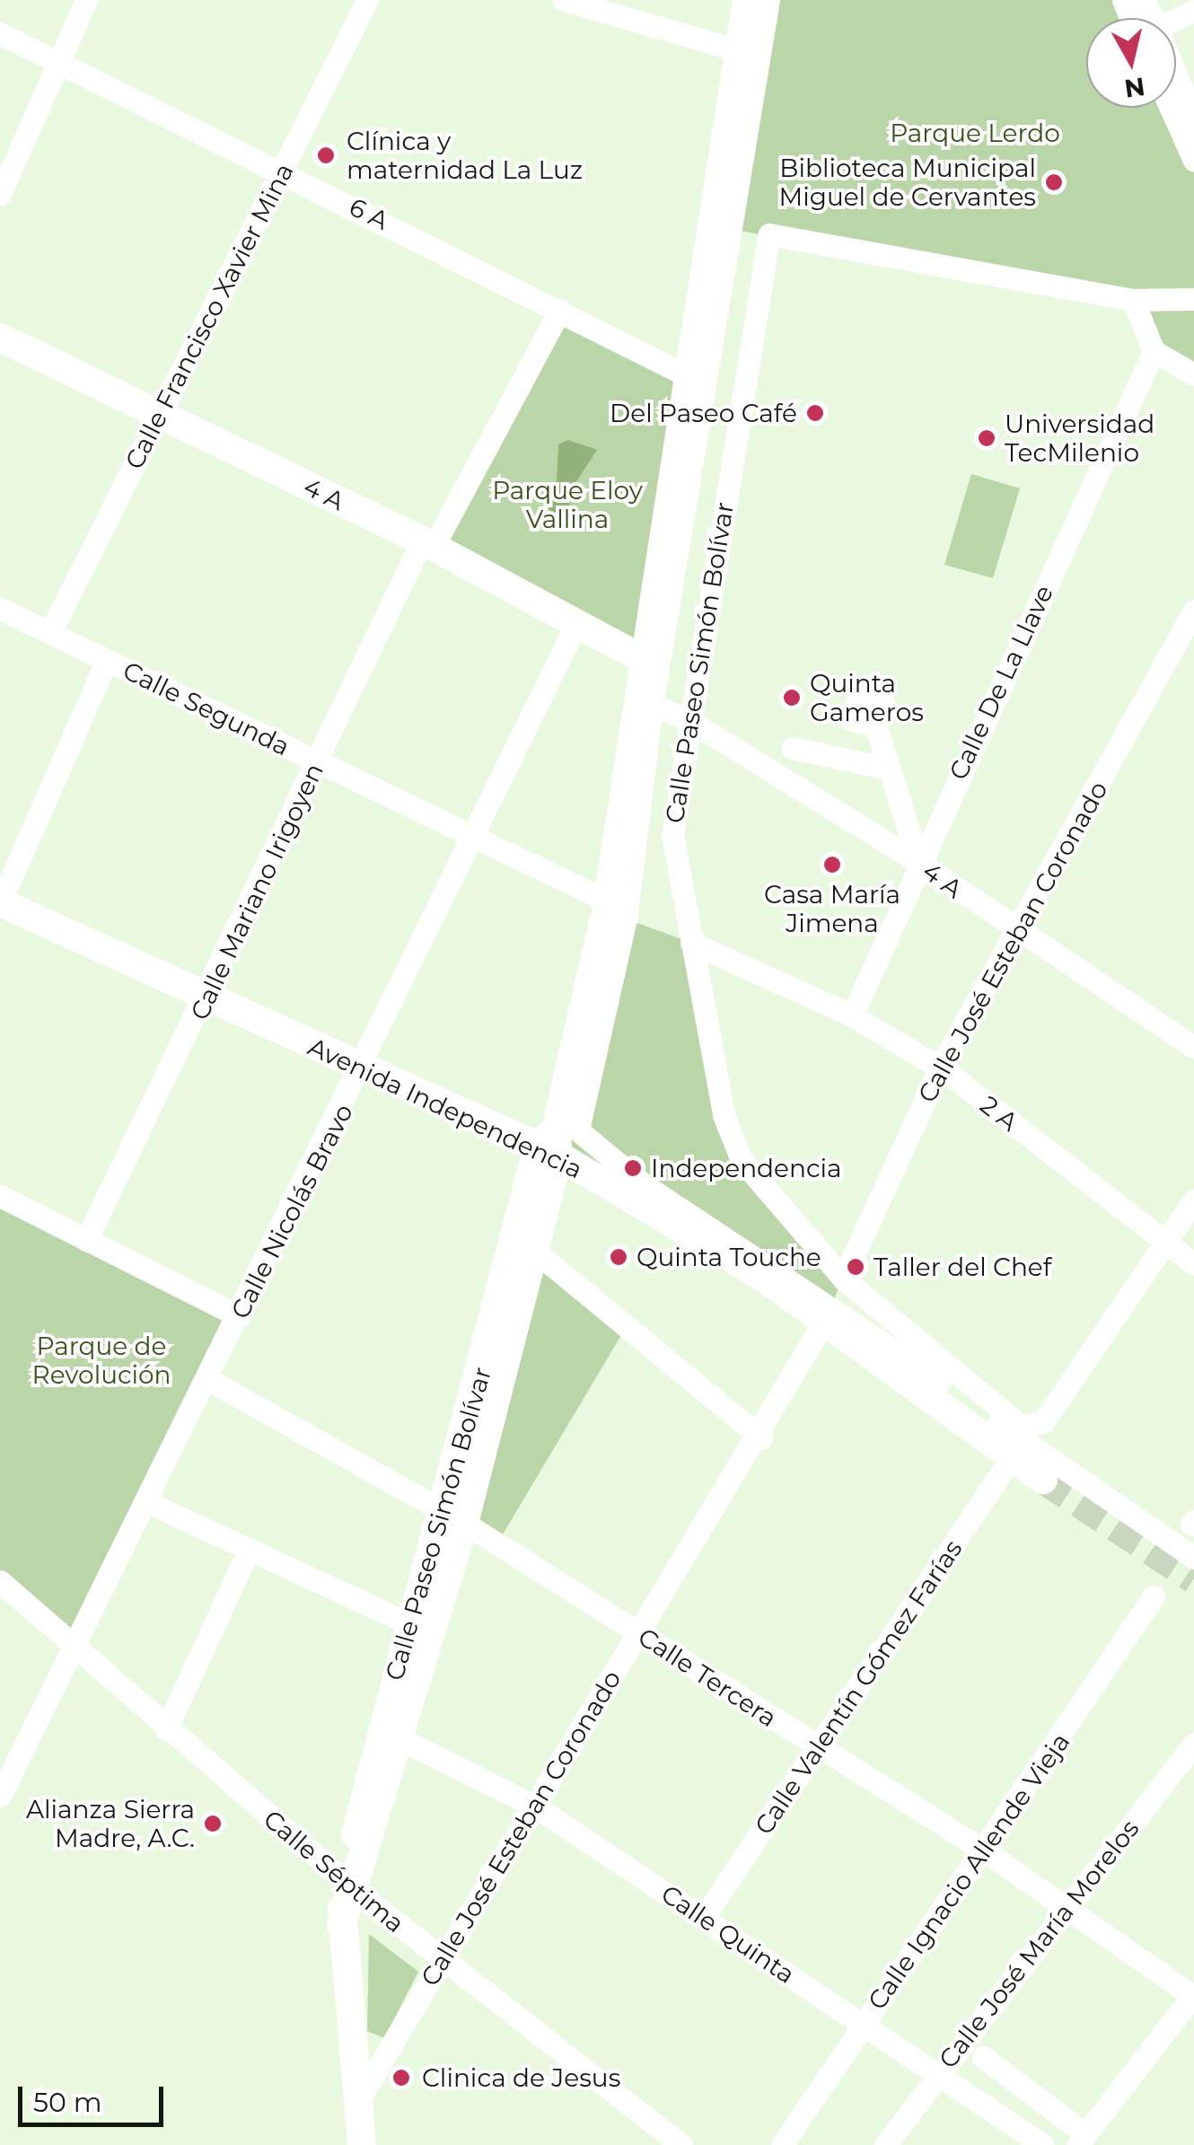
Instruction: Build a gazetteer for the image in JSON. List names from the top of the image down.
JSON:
{
  "streets": {
    "main road": ["4 A", "Calle Paseo Simón Bolívar", "Avenida Independencia"],
    "street": [
      "6 A",
      "Calle Francisco Xavier Mina",
      "Calle De La Llave",
      "Calle Segunda",
      "Calle Mariano Irigoyen",
      "Calle José Esteban Coronado",
      "2 A",
      "Calle Nicolás Bravo",
      "Calle Tercera",
      "Calle Valentín Gómez Farías",
      "Calle Séptima",
      "Calle Ignacio Allende Vieja",
      "Calle Quinta",
      "Calle José María Morelos"
    ]
  },
  "crossings": [
    ["6 A", "Calle Francisco Xavier Mina"],
    ["6 A", "Calle Paseo Simón Bolívar"],
    ["6 A", "Calle Mariano Irigoyen"],
    ["Calle Francisco Xavier Mina", "4 A"],
    ["Calle Francisco Xavier Mina", "Calle Segunda"],
    ["4 A", "Calle Paseo Simón Bolívar"],
    ["4 A", "Calle De La Llave"],
    ["4 A", "Calle Mariano Irigoyen"],
    ["4 A", "Calle José Esteban Coronado"],
    ["4 A", "Calle Nicolás Bravo"],
    ["Calle Paseo Simón Bolívar", "Calle Segunda"],
    ["Calle Paseo Simón Bolívar", "Calle José Esteban Coronado"],
    ["Calle Paseo Simón Bolívar", "Avenida Independencia"],
    ["Calle Paseo Simón Bolívar", "2 A"],
    ["Calle Paseo Simón Bolívar", "Calle Tercera"],
    ["Calle Paseo Simón Bolívar", "Calle Séptima"],
    ["Calle Paseo Simón Bolívar", "Calle Quinta"],
    ["Calle De La Llave", "2 A"],
    ["Calle Segunda", "Calle Mariano Irigoyen"],
    ["Calle Segunda", "Calle Nicolás Bravo"],
    ["Calle Mariano Irigoyen", "Avenida Independencia"],
    ["Calle José Esteban Coronado", "Avenida Independencia"],
    ["Calle José Esteban Coronado", "2 A"],
    ["Calle José Esteban Coronado", "Calle Tercera"],
    ["Calle José Esteban Coronado", "Calle Séptima"],
    ["Calle José Esteban Coronado", "Calle Quinta"],
    ["Avenida Independencia", "Calle Nicolás Bravo"],
    ["Avenida Independencia", "Calle Valentín Gómez Farías"],
    ["Calle Nicolás Bravo", "Calle Tercera"],
    ["Calle Nicolás Bravo", "Calle Séptima"],
    ["Calle Tercera", "Calle Valentín Gómez Farías"],
    ["Calle Tercera", "Calle Ignacio Allende Vieja"],
    ["Calle Tercera", "Calle José María Morelos"],
    ["Calle Valentín Gómez Farías", "Calle Quinta"],
    ["Calle Ignacio Allende Vieja", "Calle Quinta"],
    ["Calle Quinta", "Calle José María Morelos"]
  ],
  "parks": ["Parque Lerdo", "Parque Eloy Vallina", "Parque de Revolución"],
  "places": [
    "Clínica y maternidad La Luz",
    "Biblioteca Municipal Miguel de Cervantes",
    "Del Paseo Café",
    "Universidad TecMilenio",
    "Quinta Gameros",
    "Casa María Jimena",
    "Independencia",
    "Quinta Touche",
    "Taller del Chef",
    "Alianza Sierra Madre, A.C.",
    "Clinica de Jesus"
  ],
  "scale_bar": "50 m",
  "north": "bottom"
}
